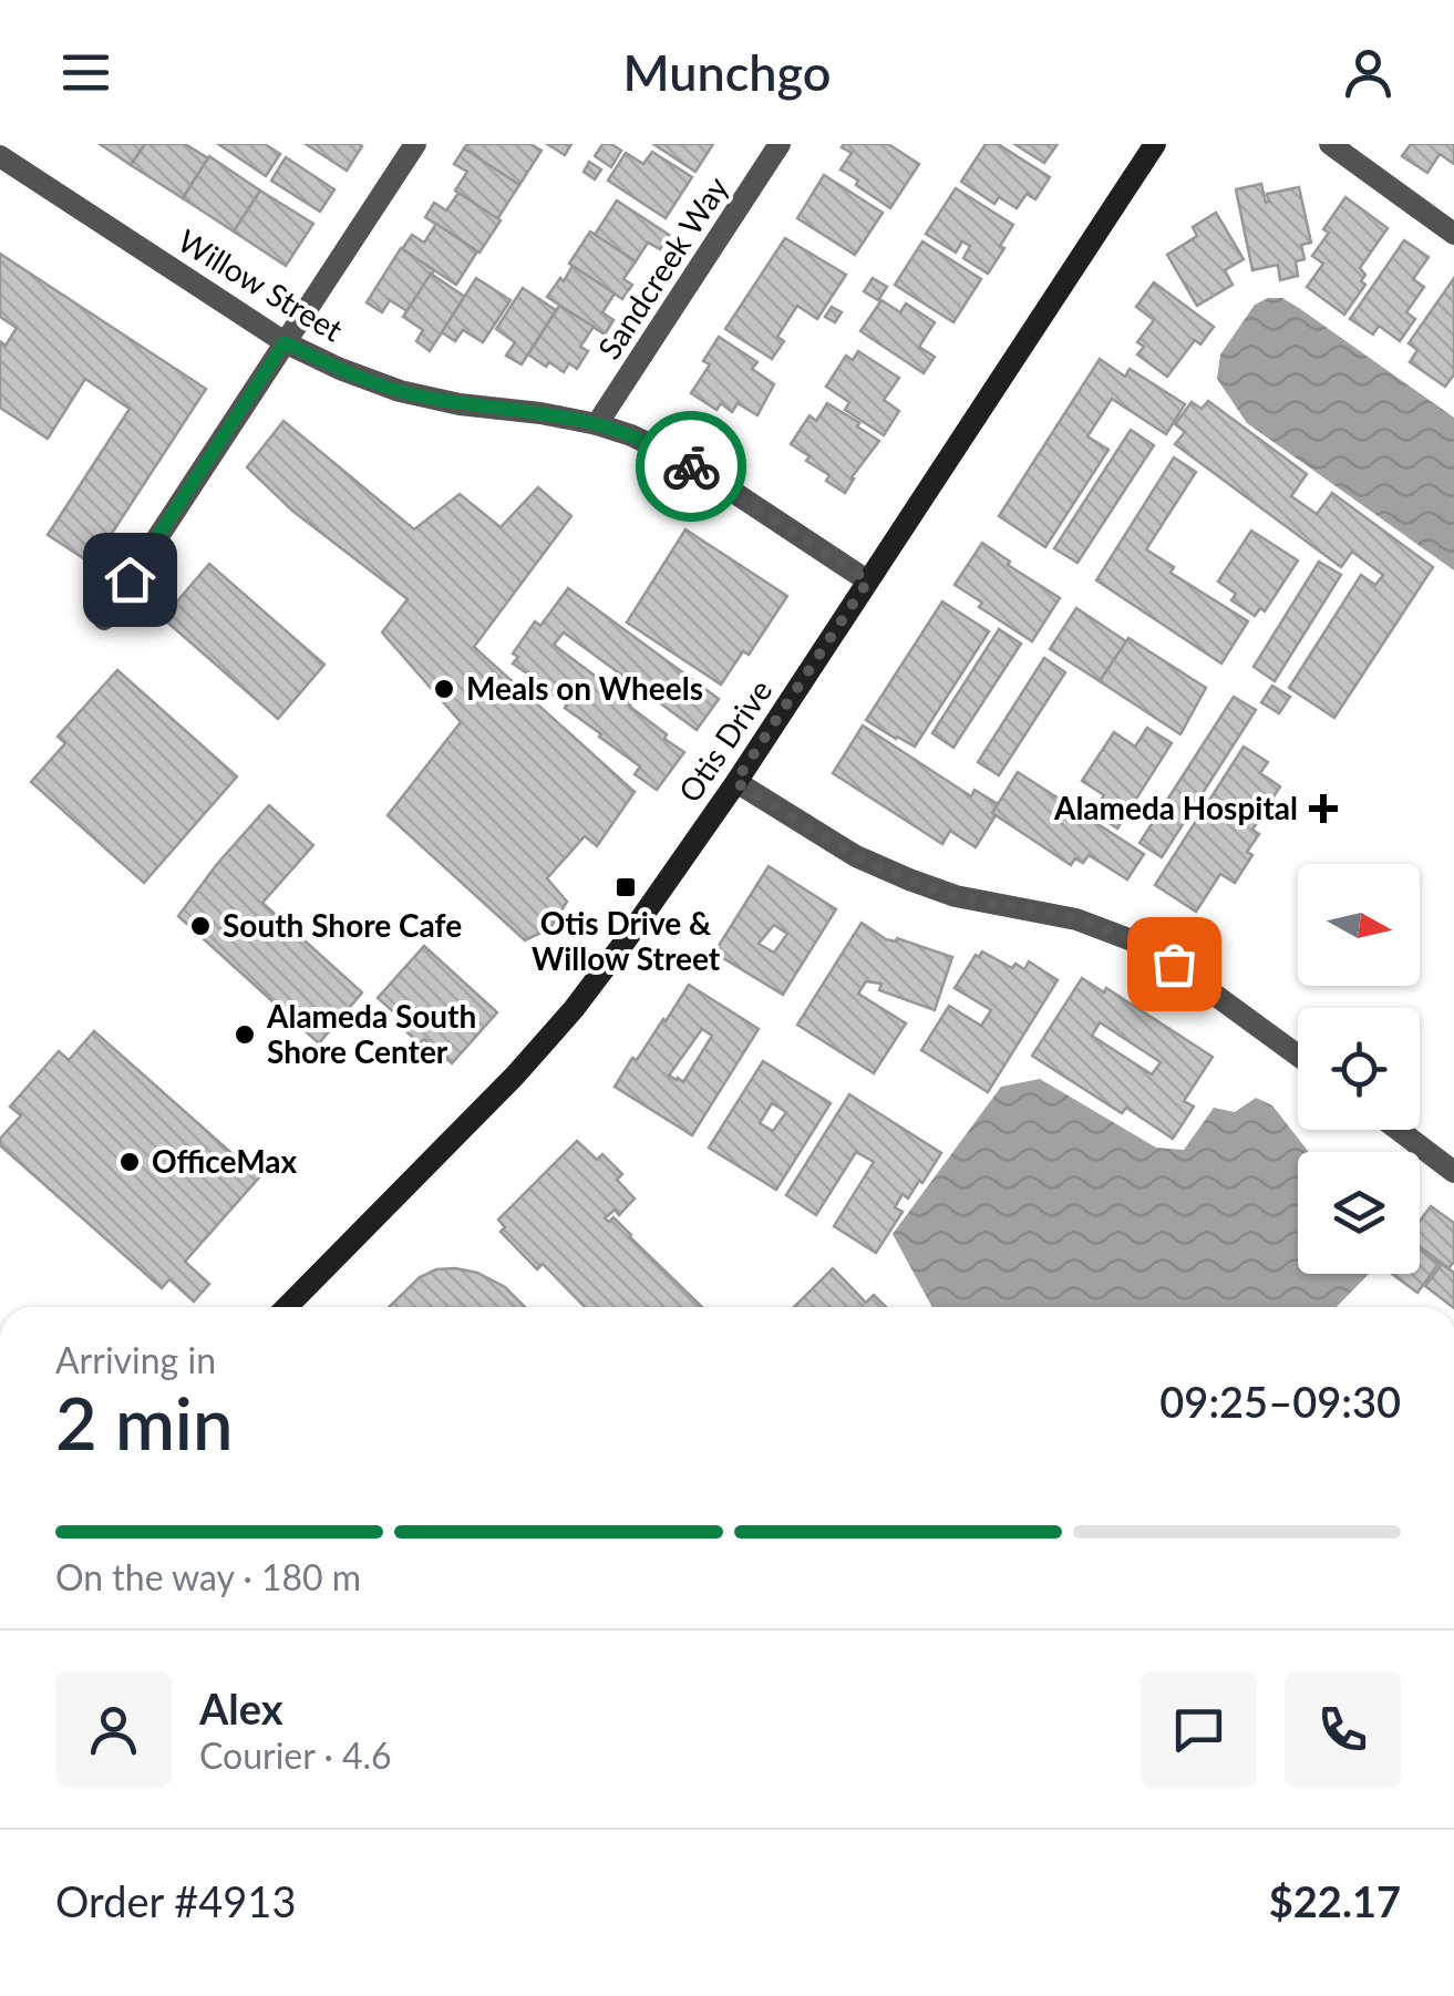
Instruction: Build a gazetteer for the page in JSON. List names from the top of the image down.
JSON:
{
  "streets": {
    "main road": ["Otis Drive"],
    "street": ["Sandcreek Way", "Willow Street"]
  },
  "crossings": [
    ["Sandcreek Way", "Willow Street"],
    ["Willow Street", "Otis Drive"]
  ],
  "places": {
    "other": [
      "Meals on Wheels",
      "South Shore Cafe",
      "Alameda South Shore Center",
      "OfficeMax"
    ],
    "health": ["Alameda Hospital"],
    "transit": ["Otis Drive & Willow Street"]
  },
  "north": "right",
  "page": {
    "header": "Munchgo",
    "heading": ["2 min", "Arriving in", "09:25–09:30"],
    "panel": [
      "Alex",
      "Courier · 4.6",
      "Order #4913",
      "$22.17"
    ],
    "bar": "On the way · 180 m"
  }
}
